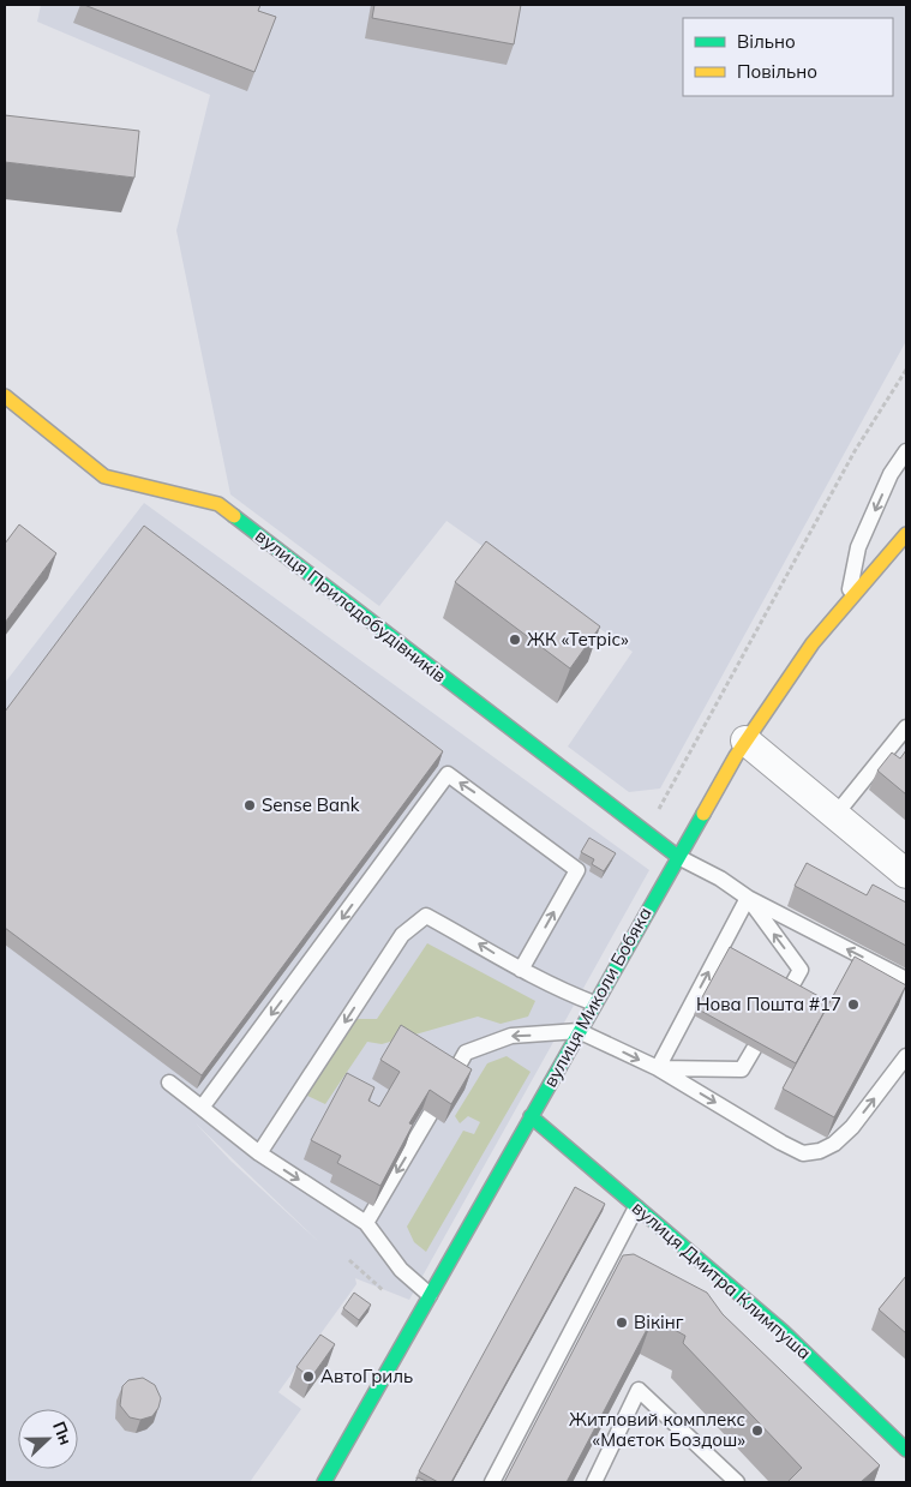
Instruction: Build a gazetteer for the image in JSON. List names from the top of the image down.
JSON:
{
  "streets": {
    "street": ["вулиця Приладобудівників", "вулиця Миколи Бобяка", "вулиця Дмитра Климпуша"]
  },
  "crossings": [
    ["вулиця Приладобудівників", "вулиця Миколи Бобяка"],
    ["вулиця Миколи Бобяка", "вулиця Дмитра Климпуша"]
  ],
  "places": [
    "ЖК «Тетріс»",
    "Sense Bank",
    "Нова Пошта #17",
    "Вікінг",
    "АвтоГриль",
    "Житловий комплекс «Маєток Боздош»"
  ],
  "legend": ["Вільно", "Повільно"],
  "north": "right"
}
